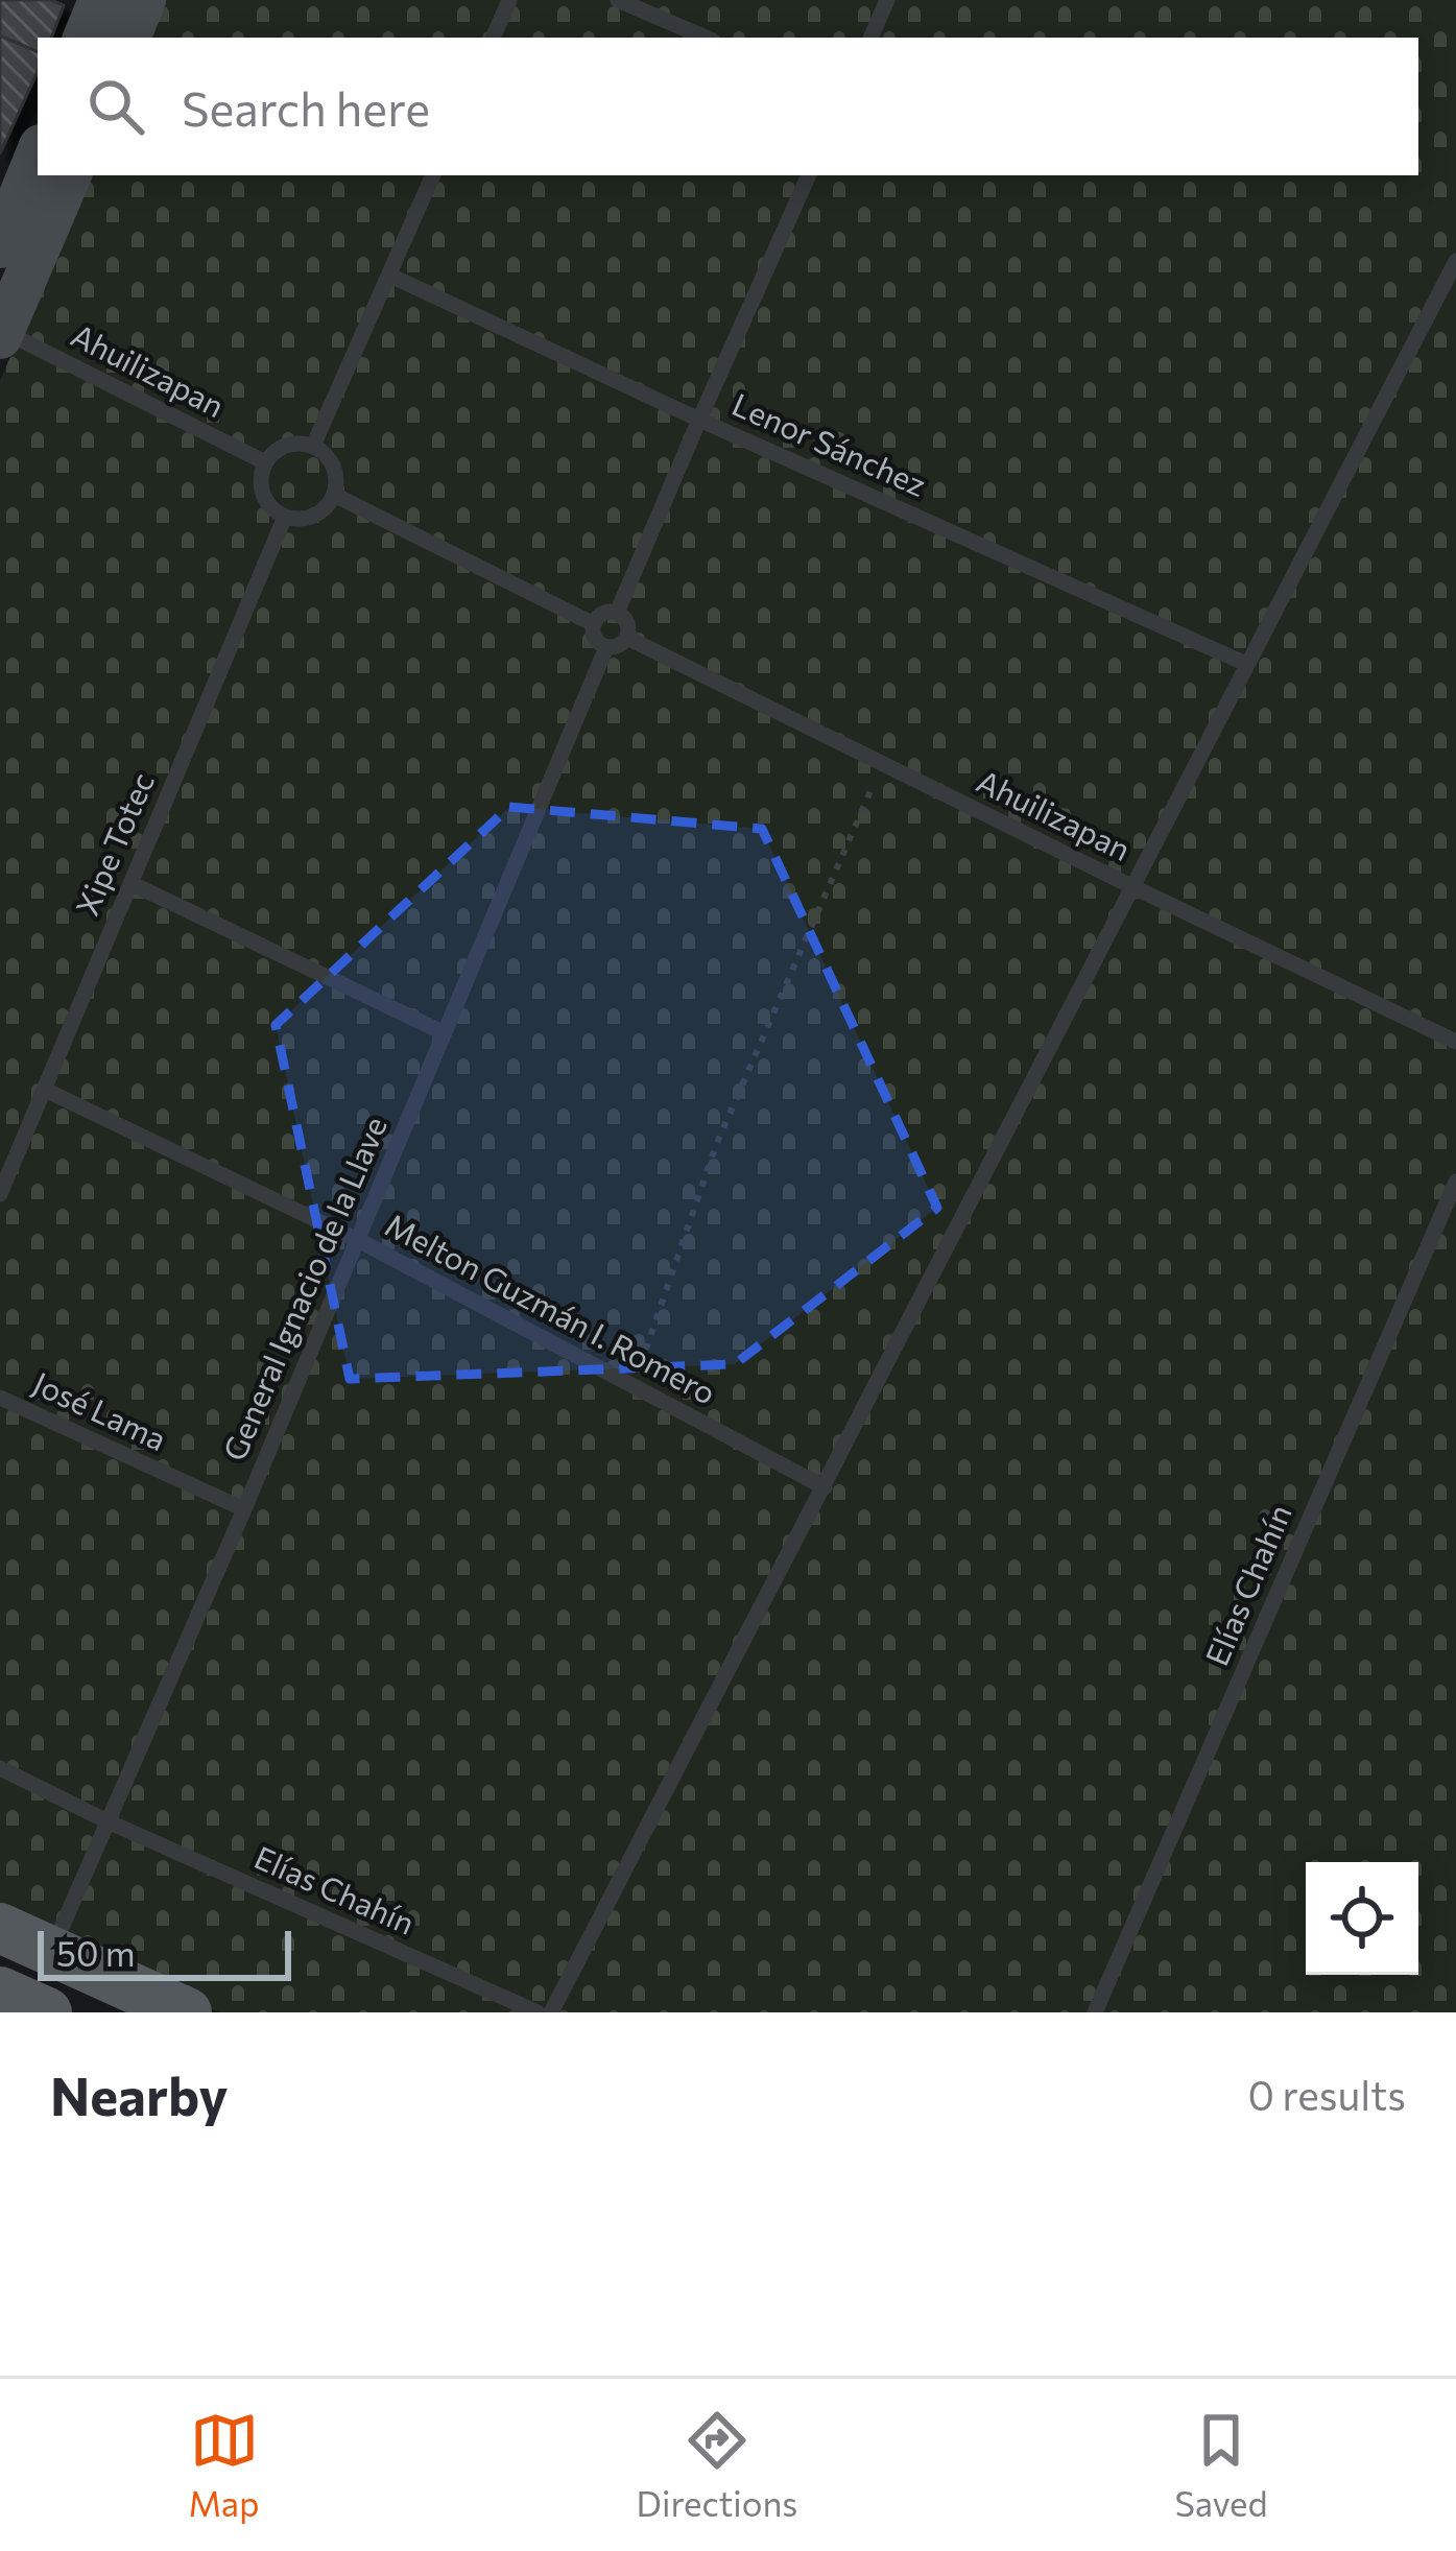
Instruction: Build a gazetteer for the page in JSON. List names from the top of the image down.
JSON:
{
  "streets": {
    "lane": [
      "Ahuilizapan",
      "Lenor Sánchez",
      "Xipe Totec",
      "General Ignacio de la Llave",
      "Melton Guzmán I. Romero",
      "José Lama",
      "Elías Chahín"
    ]
  },
  "crossings": [
    ["Ahuilizapan", "Xipe Totec"],
    ["Ahuilizapan", "General Ignacio de la Llave"],
    ["Xipe Totec", "Melton Guzmán I. Romero"],
    ["General Ignacio de la Llave", "Melton Guzmán I. Romero"],
    ["General Ignacio de la Llave", "José Lama"],
    ["General Ignacio de la Llave", "Elías Chahín"]
  ],
  "scale_bar": "50 m",
  "page": {
    "search": "Search here",
    "scale": "50 m",
    "heading": ["Nearby", "0 results"],
    "nav": ["Map", "Directions", "Saved"]
  }
}
